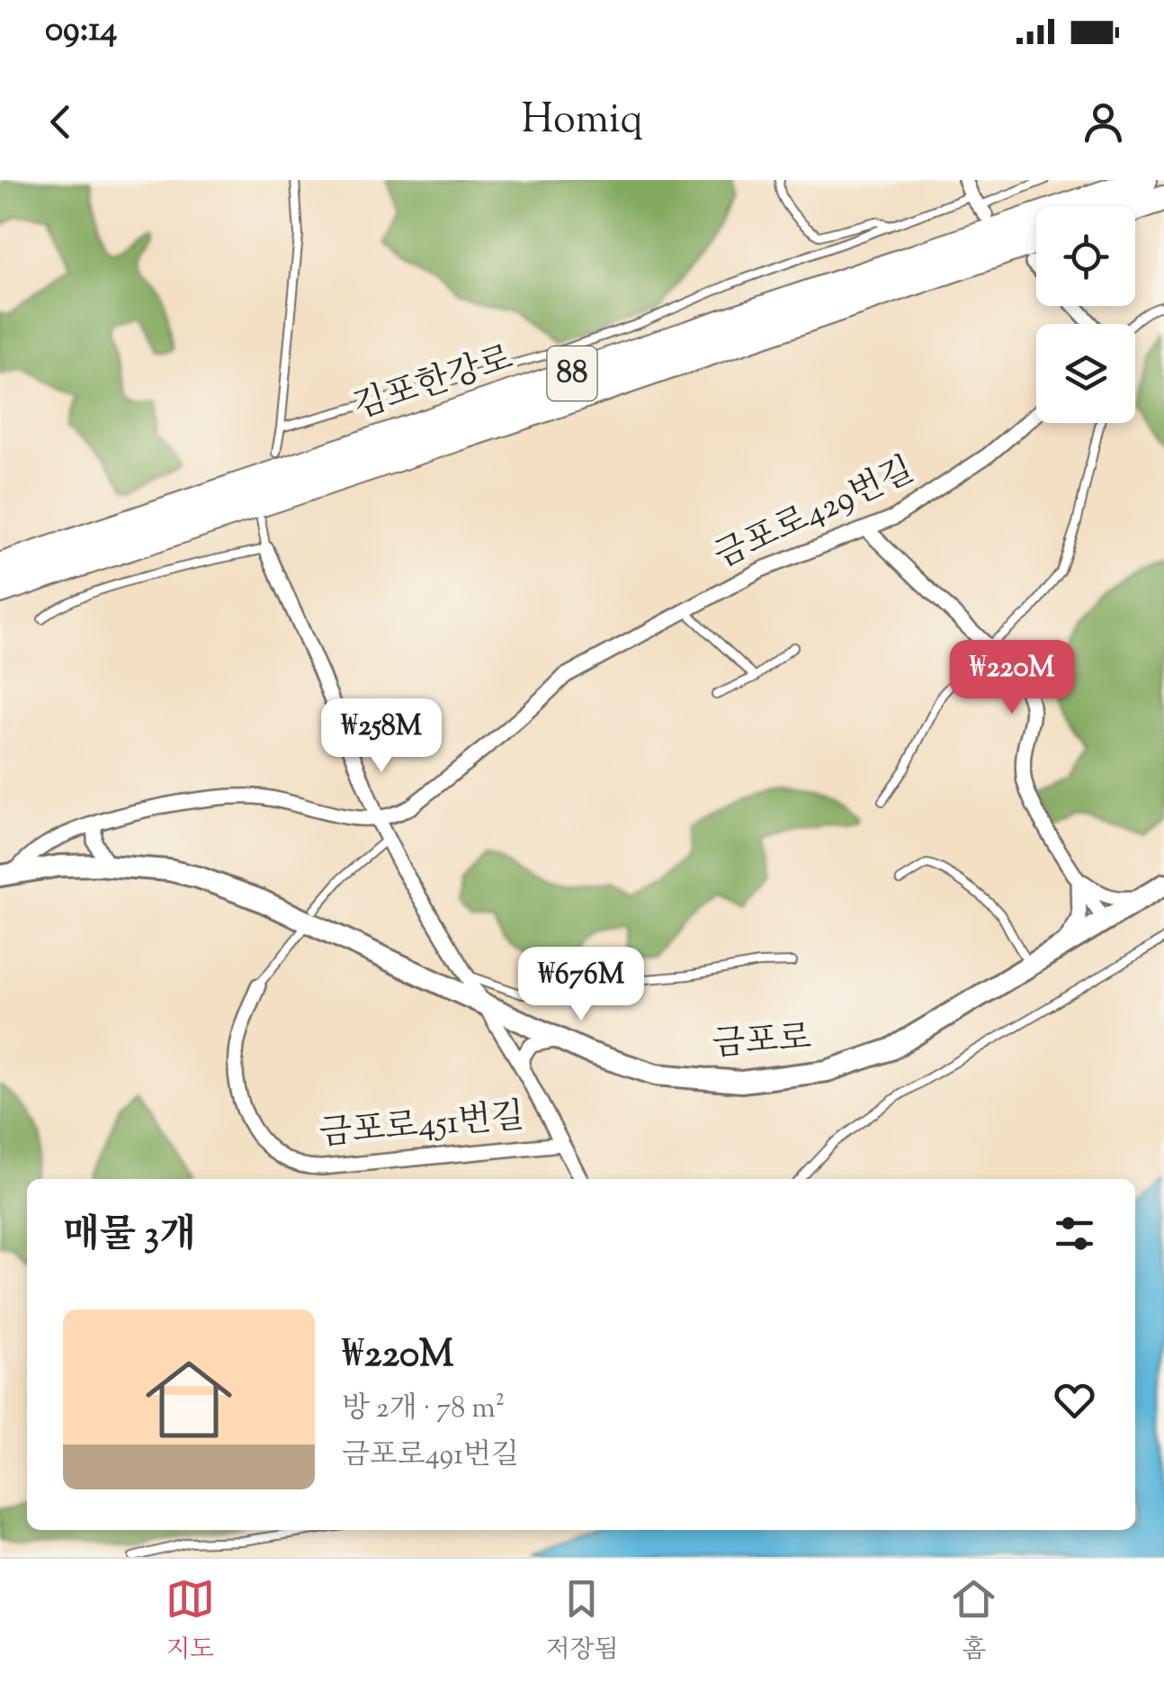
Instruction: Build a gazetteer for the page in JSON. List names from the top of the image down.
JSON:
{
  "streets": {
    "highway": ["88", "김포한강로"],
    "main road": ["금포로"],
    "street": ["금포로429번길", "금포로451번길"]
  },
  "page": {
    "status": "09:14",
    "header": "Homiq",
    "price": ["₩220M", "₩258M", "₩676M"],
    "heading": "매물 3개",
    "list": [
      {
        "name": "₩220M",
        "note": "방 2개 · 78 m² · 금포로491번길"
      }
    ],
    "tabs": ["지도", "저장됨", "홈"]
  }
}
